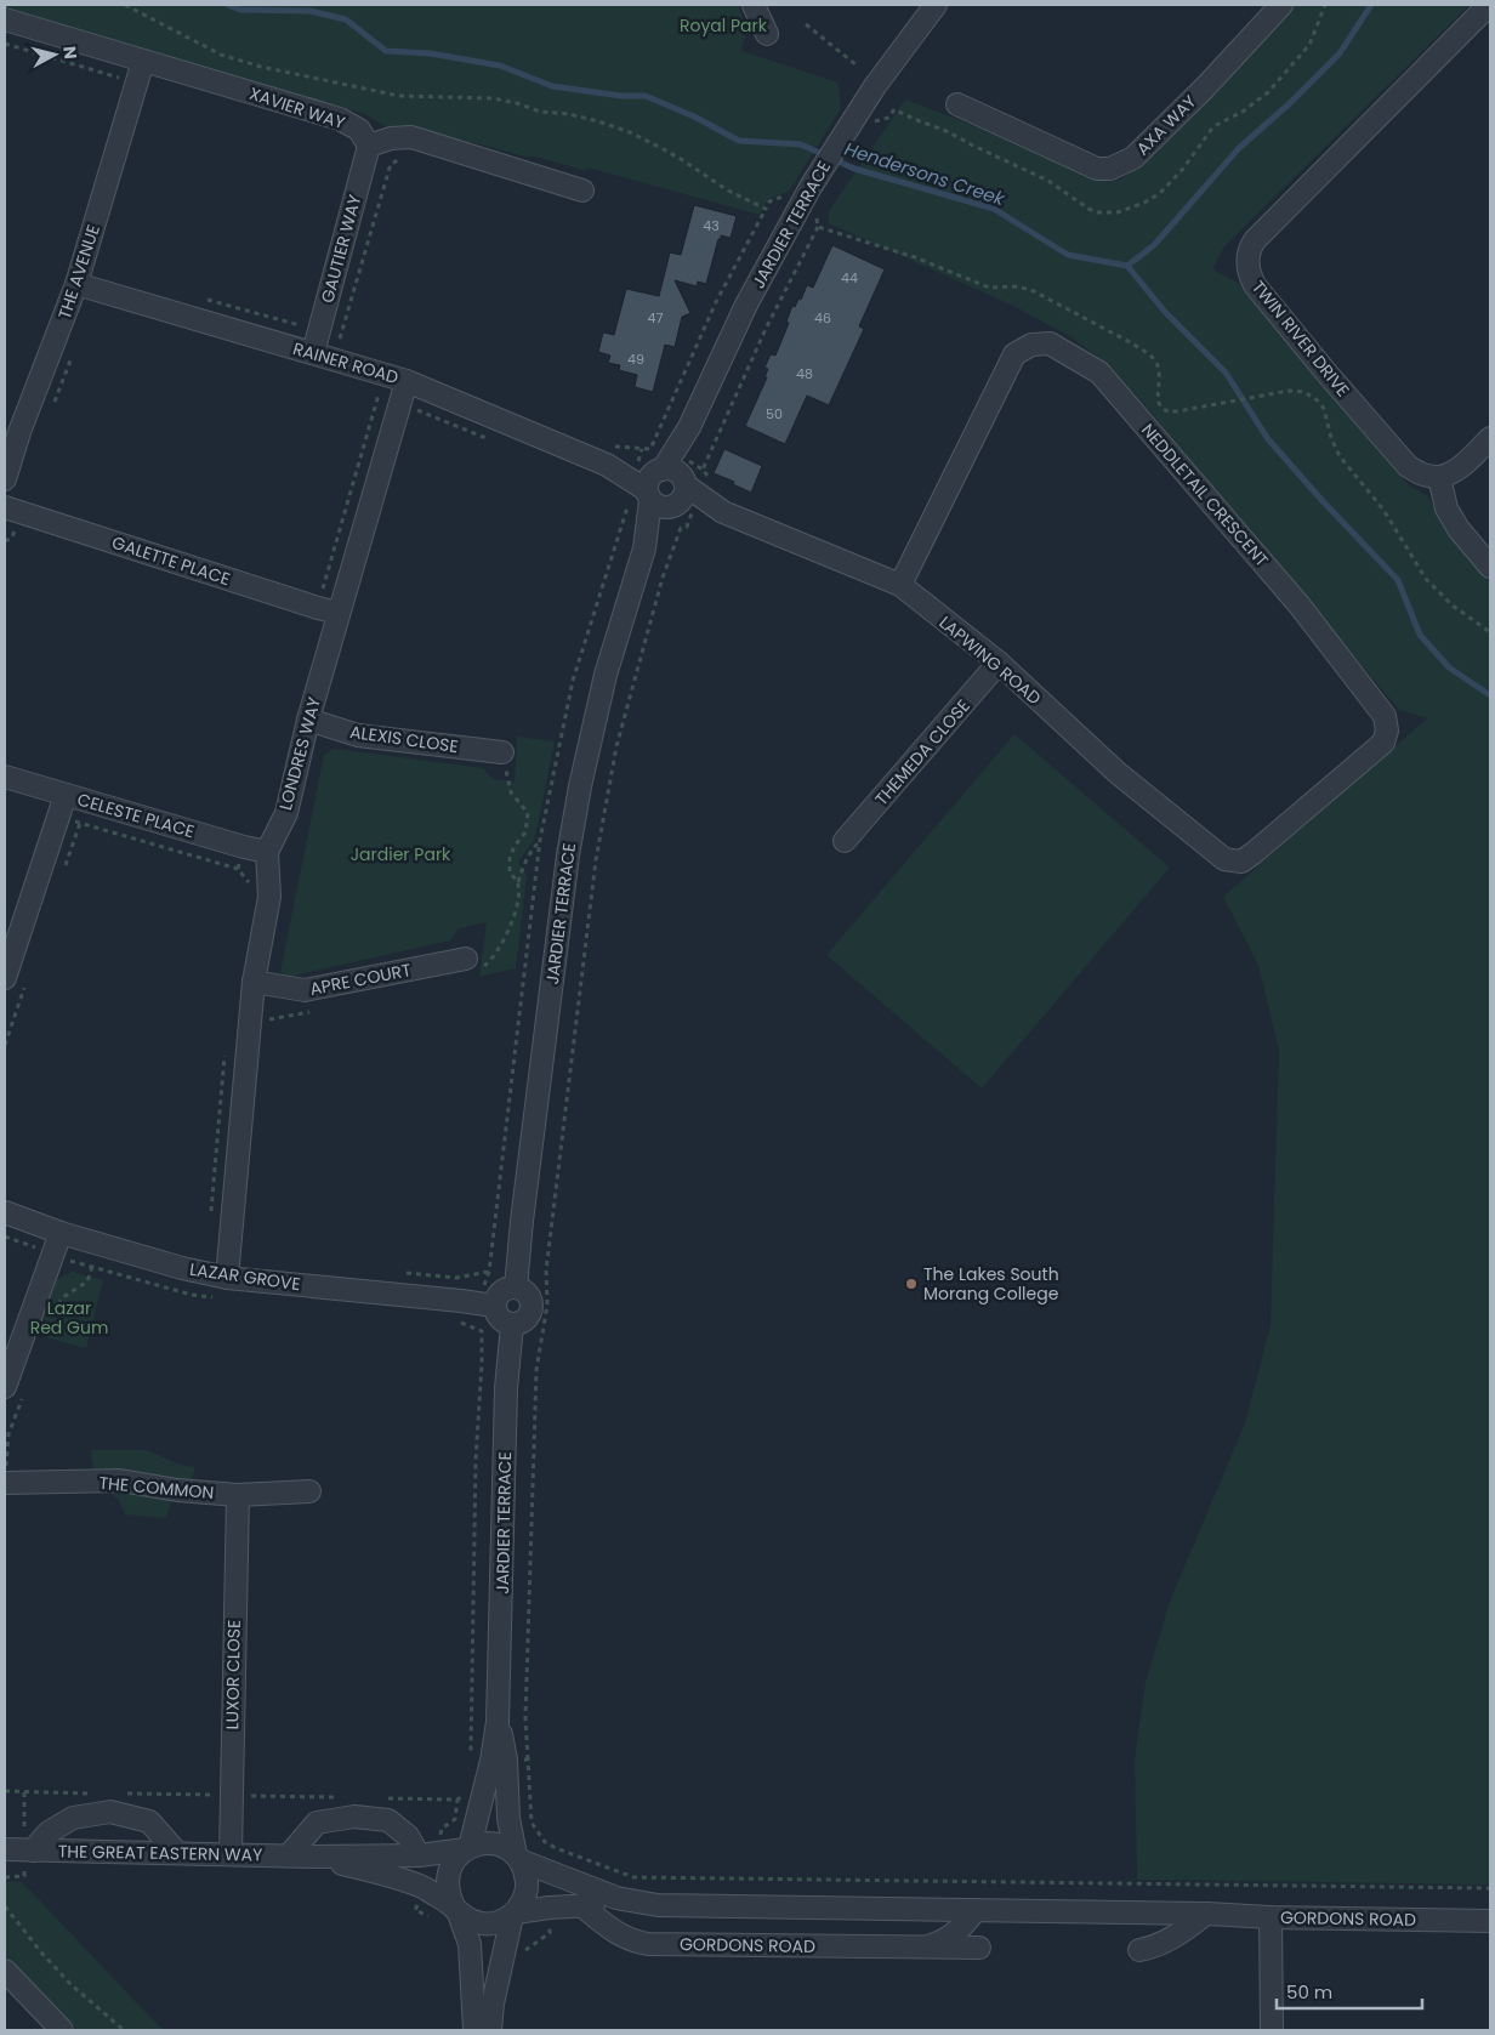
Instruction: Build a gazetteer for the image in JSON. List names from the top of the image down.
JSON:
{
  "streets": {
    "street": [
      "XAVIER WAY",
      "AXA WAY",
      "JARDIER TERRACE",
      "GAUTIER WAY",
      "THE AVENUE",
      "TWIN RIVER DRIVE",
      "RAINER ROAD",
      "NEDDLETAIL CRESCENT",
      "GALETTE PLACE",
      "LAPWING ROAD",
      "ALEXIS CLOSE",
      "THEMEDA CLOSE",
      "LONDRES WAY",
      "CELESTE PLACE",
      "APRE COURT",
      "LAZAR GROVE",
      "THE COMMON",
      "LUXOR CLOSE",
      "THE GREAT EASTERN WAY",
      "GORDONS ROAD"
    ]
  },
  "crossings": [
    ["XAVIER WAY", "GAUTIER WAY"],
    ["XAVIER WAY", "THE AVENUE"],
    ["JARDIER TERRACE", "RAINER ROAD"],
    ["JARDIER TERRACE", "LAPWING ROAD"],
    ["JARDIER TERRACE", "LAZAR GROVE"],
    ["JARDIER TERRACE", "THE GREAT EASTERN WAY"],
    ["JARDIER TERRACE", "GORDONS ROAD"],
    ["GAUTIER WAY", "RAINER ROAD"],
    ["THE AVENUE", "RAINER ROAD"],
    ["RAINER ROAD", "LAPWING ROAD"],
    ["RAINER ROAD", "LONDRES WAY"],
    ["NEDDLETAIL CRESCENT", "LAPWING ROAD"],
    ["GALETTE PLACE", "LONDRES WAY"],
    ["LAPWING ROAD", "THEMEDA CLOSE"],
    ["ALEXIS CLOSE", "LONDRES WAY"],
    ["LONDRES WAY", "CELESTE PLACE"],
    ["LONDRES WAY", "APRE COURT"],
    ["LONDRES WAY", "LAZAR GROVE"],
    ["THE COMMON", "LUXOR CLOSE"],
    ["LUXOR CLOSE", "THE GREAT EASTERN WAY"],
    ["THE GREAT EASTERN WAY", "GORDONS ROAD"]
  ],
  "water": ["Hendersons Creek"],
  "parks": ["Royal Park", "Jardier Park", "Lazar Red Gum"],
  "places": ["The Lakes South Morang College"],
  "house_numbers": [
    "43",
    "44",
    "47",
    "46",
    "49",
    "48",
    "50"
  ],
  "scale_bar": "50 m",
  "north": "right"
}
